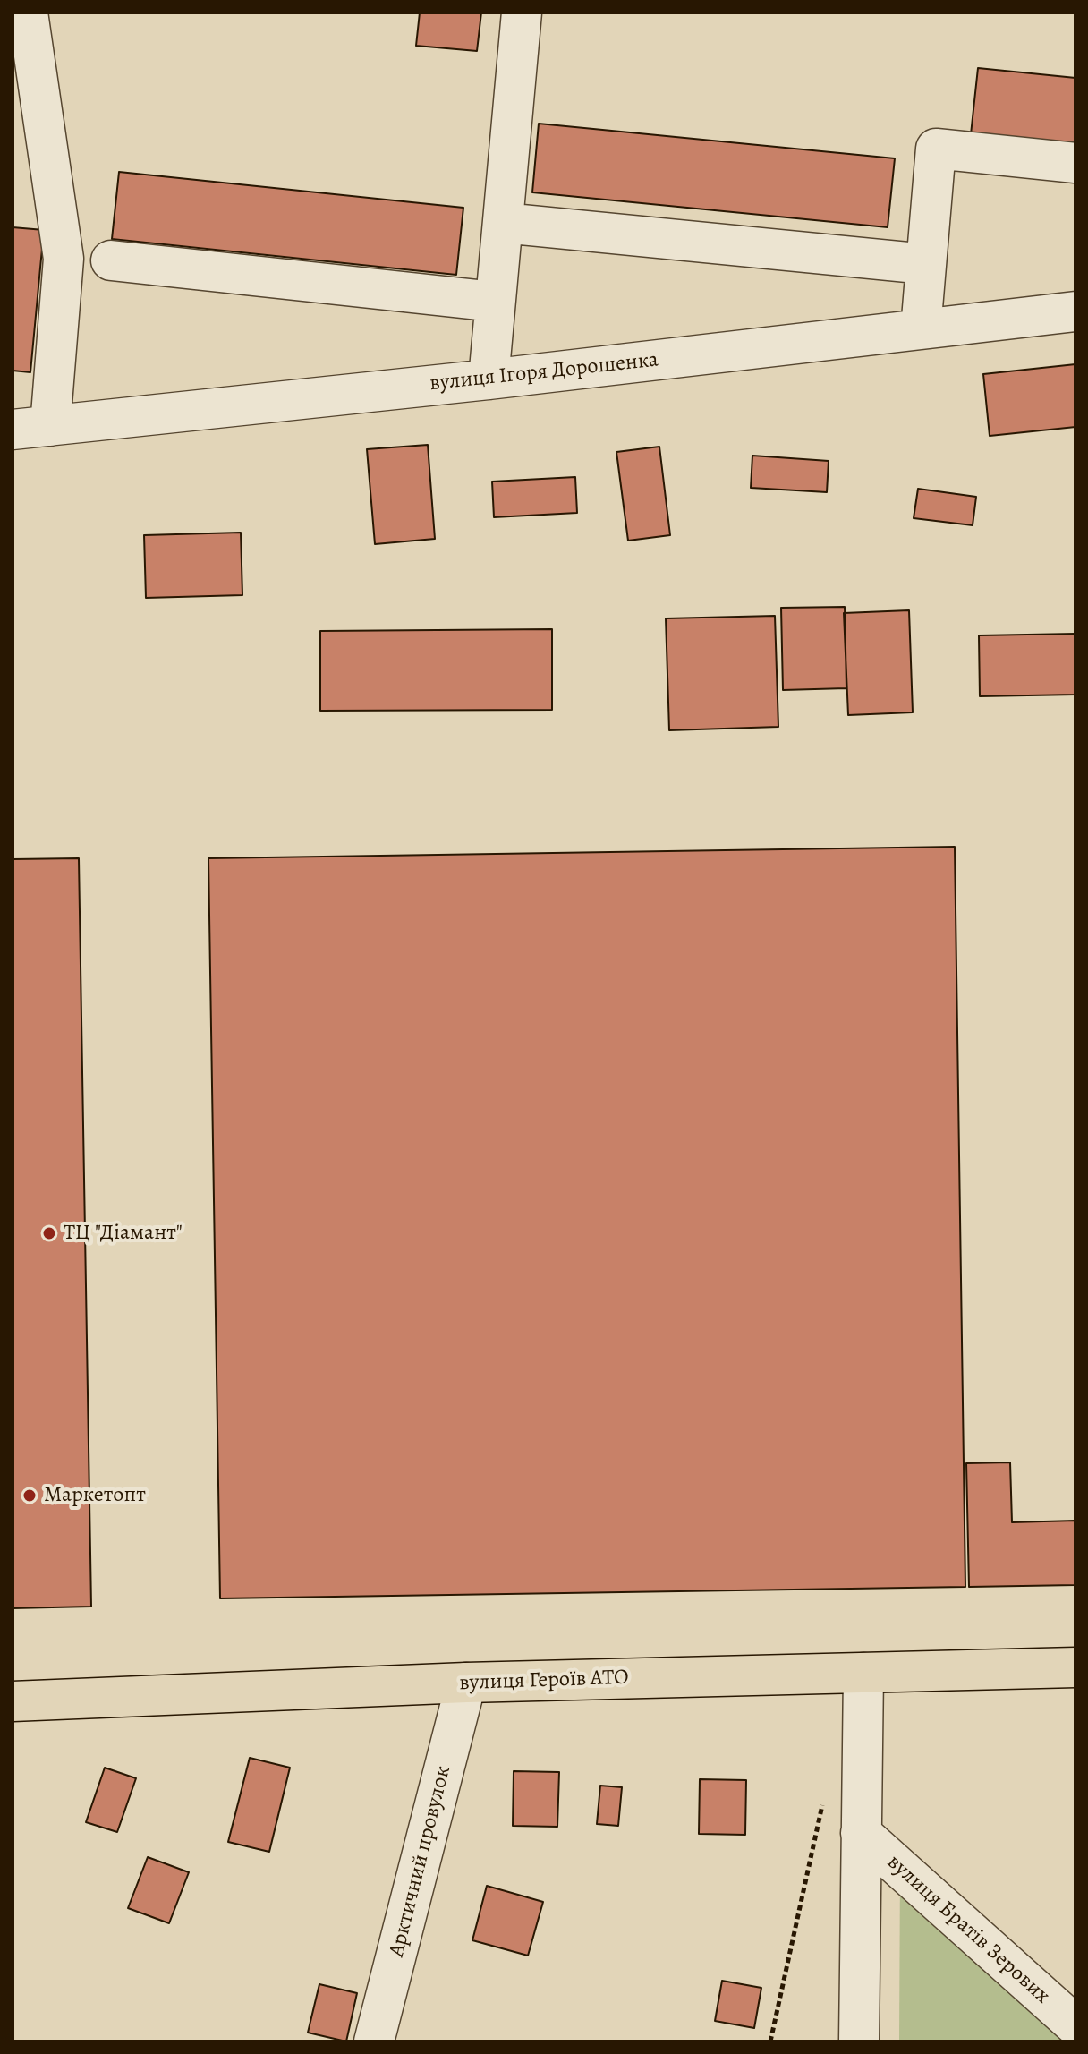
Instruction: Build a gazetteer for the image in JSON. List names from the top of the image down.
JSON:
{
  "streets": {
    "main road": ["вулиця Героїв АТО"],
    "street": ["вулиця Ігоря Дорошенка", "Арктичний провулок", "вулиця Братів Зерових"]
  },
  "crossings": [
    ["вулиця Героїв АТО", "Арктичний провулок"],
    ["вулиця Героїв АТО", "вулиця Братів Зерових"]
  ],
  "places": ["ТЦ \"Діамант\"", "Маркетопт"]
}
